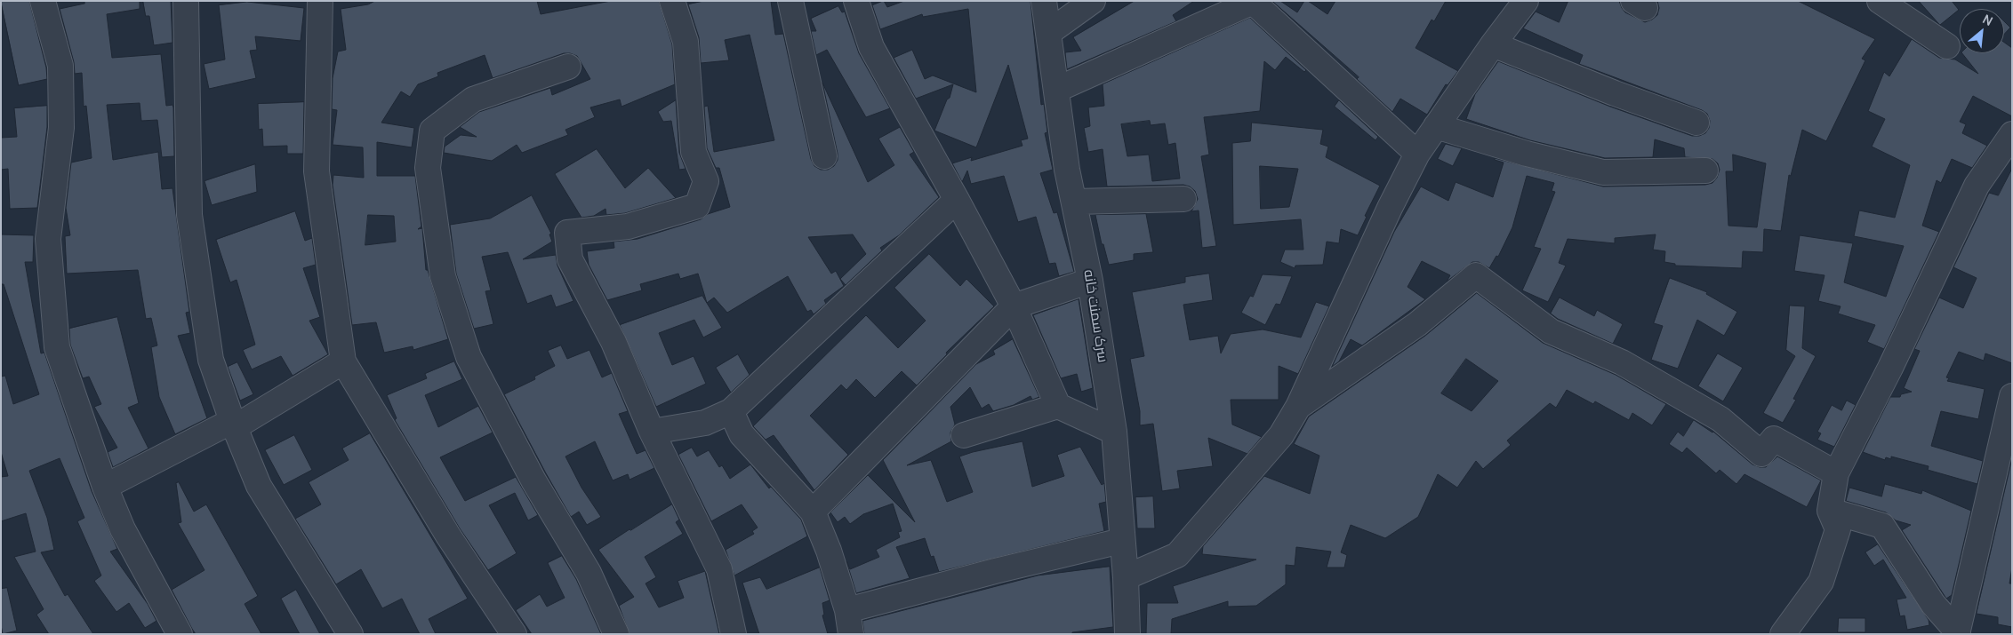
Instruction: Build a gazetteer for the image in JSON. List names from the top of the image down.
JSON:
{
  "streets": {
    "street": ["سرک سمنت خانه"]
  },
  "north": "top right"
}
